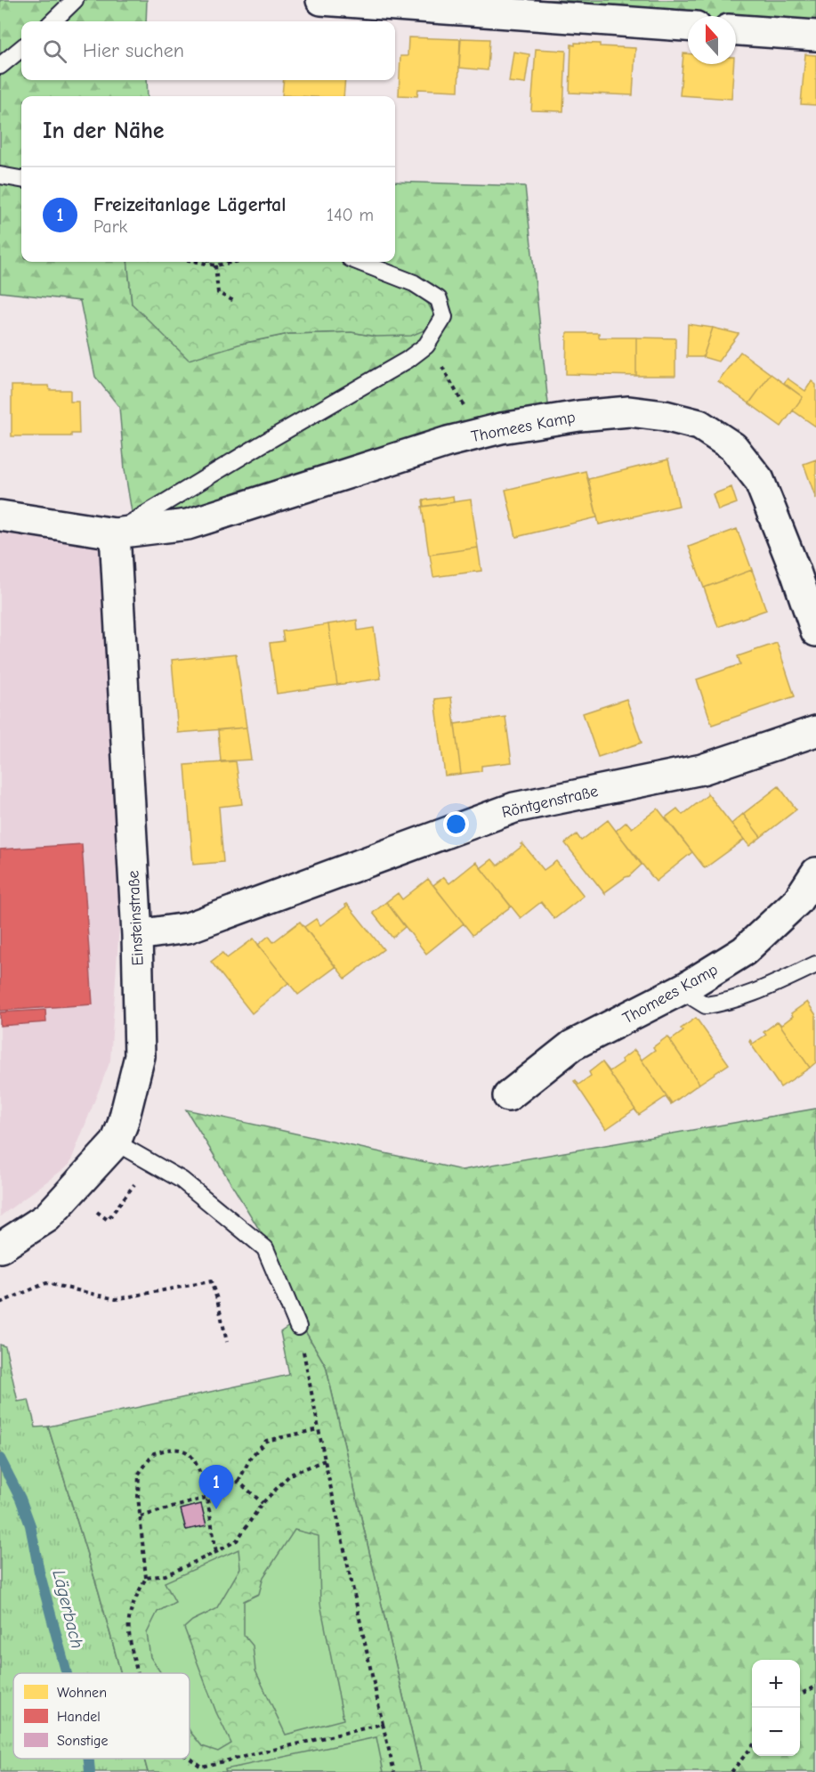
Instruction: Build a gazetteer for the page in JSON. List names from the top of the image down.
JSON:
{
  "streets": {
    "street": ["Thomees Kamp", "Röntgenstraße", "Einsteinstraße"]
  },
  "crossings": [
    ["Thomees Kamp", "Einsteinstraße"],
    ["Röntgenstraße", "Einsteinstraße"]
  ],
  "water": ["Lägerbach"],
  "legend": ["Wohnen", "Handel", "Sonstige"],
  "north": "top",
  "page": {
    "search": "Hier suchen",
    "heading": "In der Nähe",
    "list": [
      {
        "mark": "1",
        "name": "Freizeitanlage Lägertal",
        "note": "Park",
        "value": "140 m"
      }
    ],
    "pins": "1",
    "map_buttons": ["+", "−"]
  }
}
